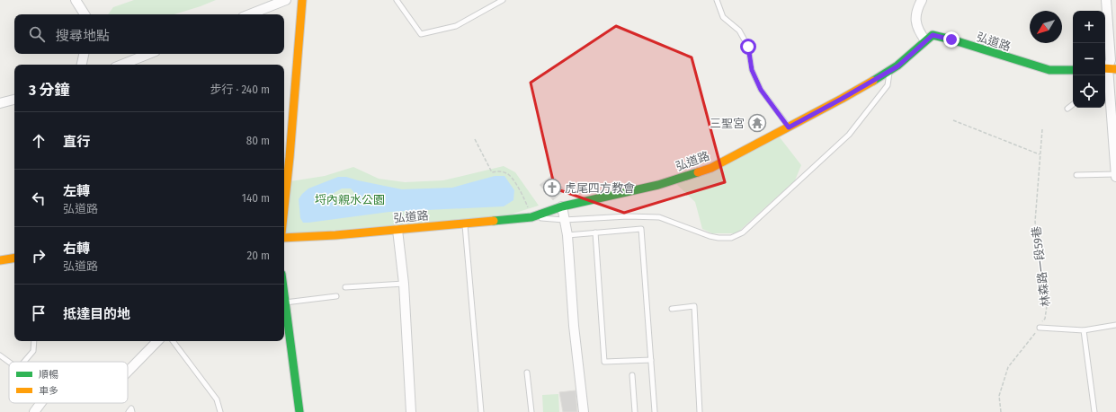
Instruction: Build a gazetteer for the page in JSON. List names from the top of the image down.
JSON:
{
  "streets": {
    "street": ["弘道路"],
    "path": ["林森路一段59巷"]
  },
  "parks": ["埒內親水公園"],
  "places": {
    "temple": ["三聖宮"],
    "church": ["虎尾四方教會"]
  },
  "legend": ["順暢", "車多"],
  "north": "bottom left",
  "page": {
    "map_buttons": ["+", "−"],
    "search": "搜尋地點",
    "heading": ["3 分鐘", "步行 · 240 m"],
    "list": [
      ["直行", "80 m"],
      ["左轉", "弘道路", "140 m"],
      ["右轉", "弘道路", "20 m"],
      "抵達目的地"
    ]
  }
}
